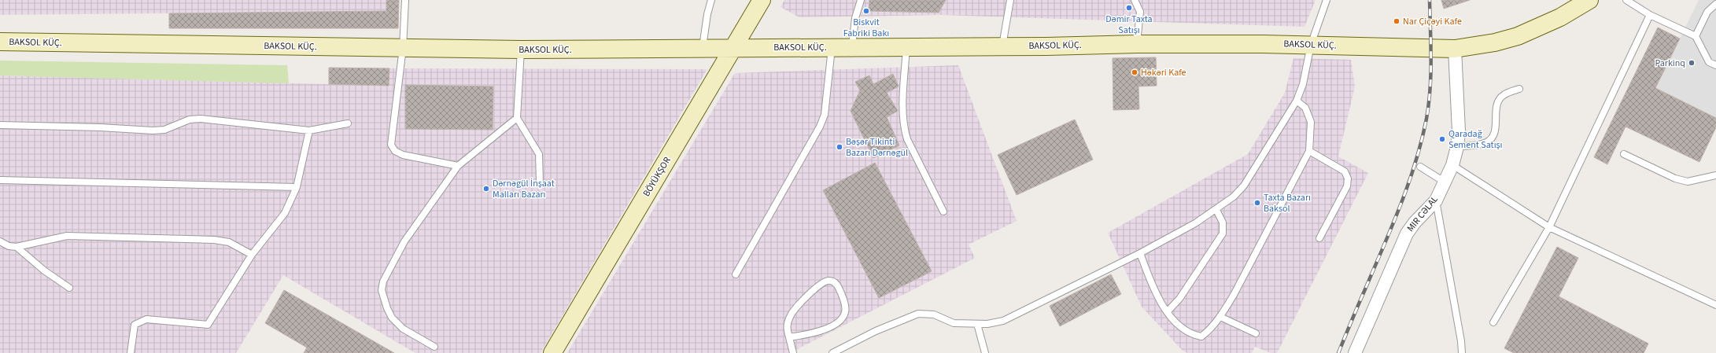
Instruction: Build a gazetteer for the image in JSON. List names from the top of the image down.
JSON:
{
  "streets": {
    "main road": ["BAKSOL KÜÇ.", "BÖYÜKŞOR"],
    "street": ["MIR CƏLAL"]
  },
  "crossings": [
    ["BAKSOL KÜÇ.", "BÖYÜKŞOR"],
    ["BAKSOL KÜÇ.", "MIR CƏLAL"]
  ],
  "places": [
    "Dəmir Taxta Satışı",
    "Biskvit Fabriki Bakı",
    "Nar Çiçəyi Kafe",
    "Parkinq",
    "Həkəri Kafe",
    "Qaradağ Sement Satışı",
    "Bəşər Tikinti Bazarı Dərnəgül",
    "Dərnəgül İnşaat Malları Bazarı",
    "Taxta Bazarı Baksol"
  ]
}
